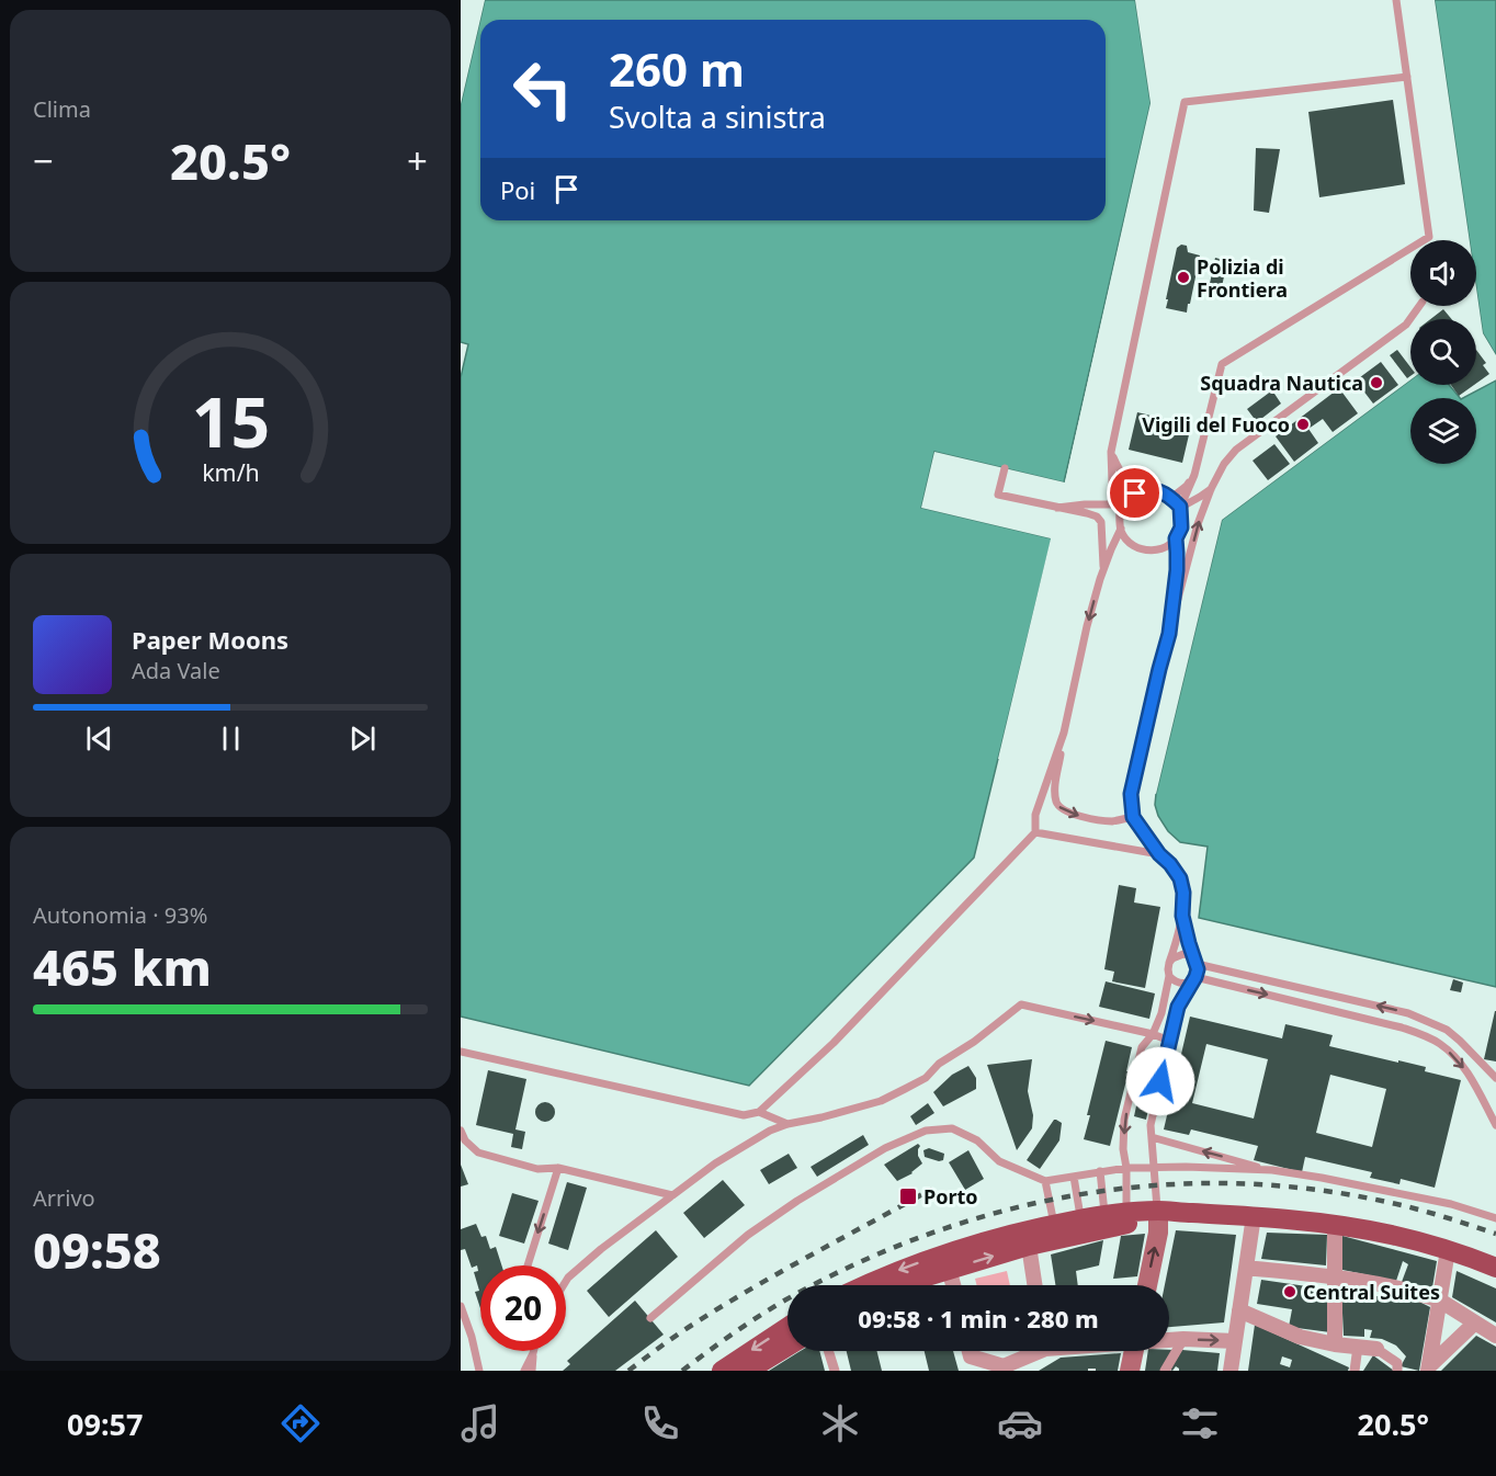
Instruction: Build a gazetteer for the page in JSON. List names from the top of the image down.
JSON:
{
  "places": {
    "other": [
      "Polizia di Frontiera",
      "Squadra Nautica",
      "Vigili del Fuoco",
      "Central Suites"
    ],
    "transit": ["Porto"]
  },
  "page": {
    "tile": [
      "Clima",
      ["Autonomia · 93%", "465 km"],
      ["Arrivo", "09:58"]
    ],
    "turn": ["260 m", "Svolta a sinistra"],
    "heat": ["−", "20.5°", "+"],
    "then": "Poi",
    "song": ["Paper Moons", "Ada Vale"],
    "limit": "20",
    "trip": "09:58 · 1 min · 280 m",
    "tabs": ["09:57", "20.5°"],
    "gauge": ["15", "km/h"]
  }
}
